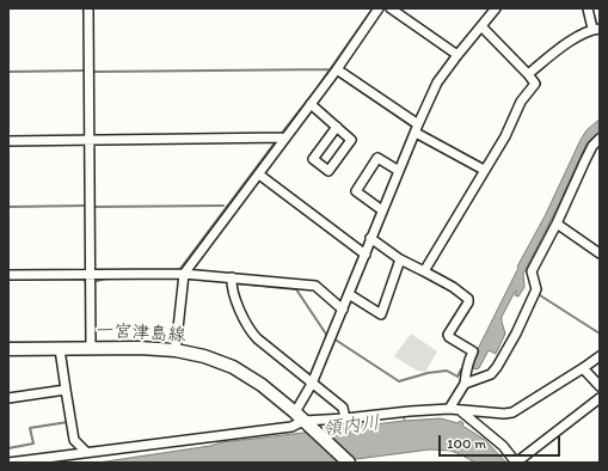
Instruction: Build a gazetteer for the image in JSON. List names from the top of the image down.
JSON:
{
  "streets": {
    "main road": ["一宮津島線"]
  },
  "water": ["領内川"],
  "scale_bar": "100 m"
}
